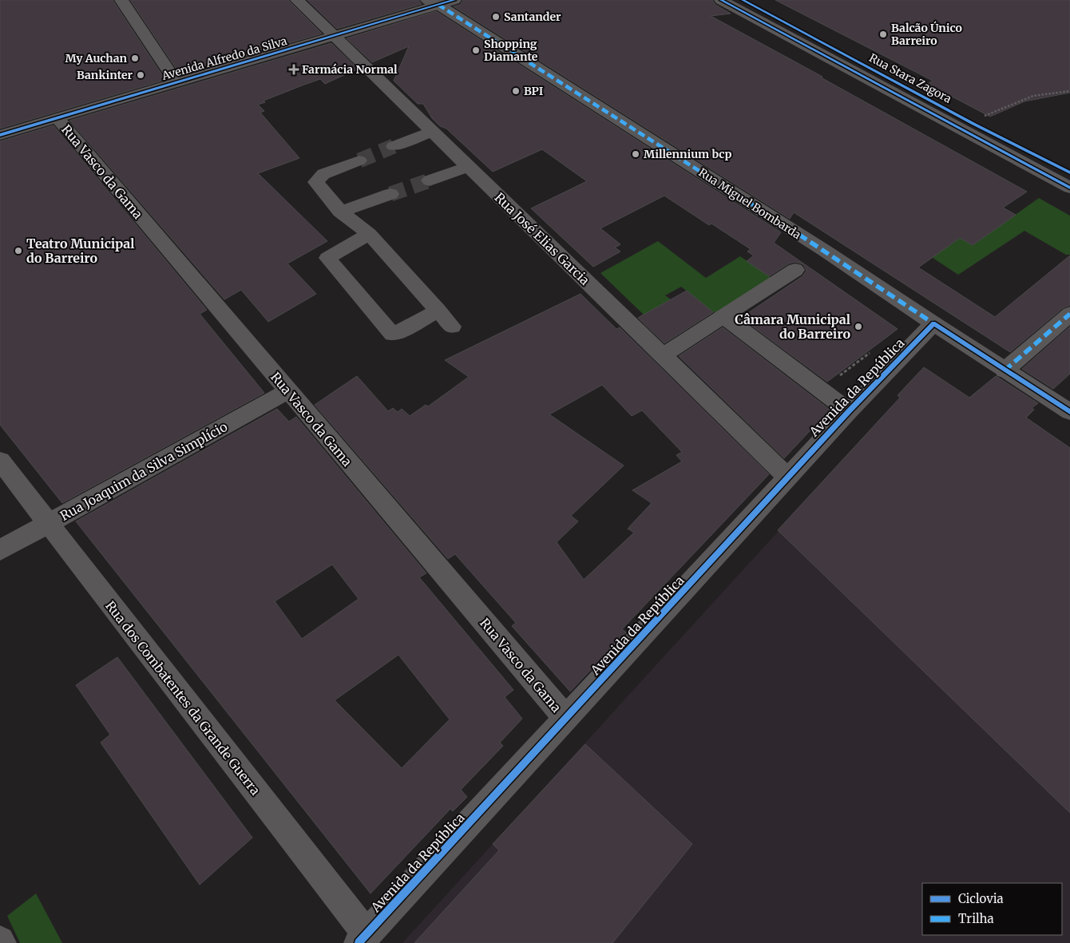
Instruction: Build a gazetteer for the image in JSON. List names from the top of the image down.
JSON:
{
  "streets": {
    "street": [
      "Avenida Alfredo da Silva",
      "Rua Stara Zagora",
      "Rua Vasco da Gama",
      "Rua Miguel Bombarda",
      "Rua José Elias Garcia",
      "Avenida da República",
      "Rua Joaquim da Silva Simplício",
      "Rua dos Combatentes da Grande Guerra"
    ]
  },
  "crossings": [
    ["Avenida Alfredo da Silva", "Rua Vasco da Gama"],
    ["Avenida Alfredo da Silva", "Rua Miguel Bombarda"],
    ["Avenida Alfredo da Silva", "Rua José Elias Garcia"],
    ["Rua Vasco da Gama", "Avenida da República"],
    ["Rua Vasco da Gama", "Rua Joaquim da Silva Simplício"],
    ["Rua Miguel Bombarda", "Avenida da República"],
    ["Rua José Elias Garcia", "Avenida da República"],
    ["Avenida da República", "Rua dos Combatentes da Grande Guerra"],
    ["Rua Joaquim da Silva Simplício", "Rua dos Combatentes da Grande Guerra"]
  ],
  "places": {
    "other": [
      "Santander",
      "Balcão Único Barreiro",
      "Shopping Diamante",
      "My Auchan",
      "Bankinter",
      "BPI",
      "Millennium bcp",
      "Teatro Municipal do Barreiro",
      "Câmara Municipal do Barreiro"
    ],
    "health": ["Farmácia Normal"]
  },
  "legend": ["Ciclovia", "Trilha"]
}
